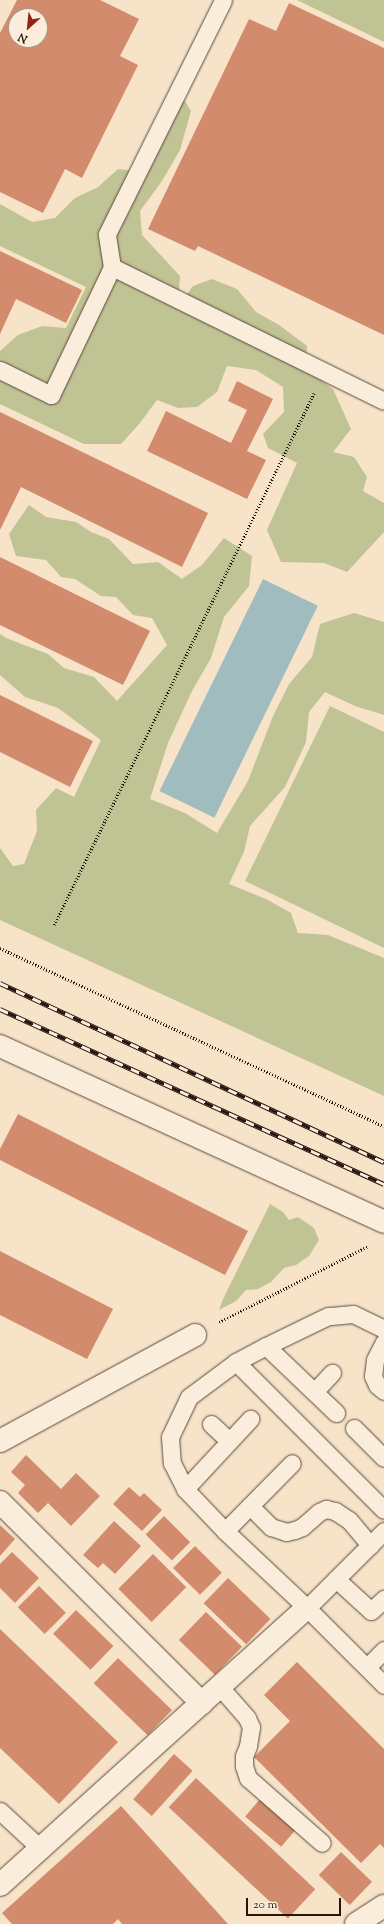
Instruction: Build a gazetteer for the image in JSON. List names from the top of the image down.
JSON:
{
  "scale_bar": "20 m",
  "north": "bottom left"
}
